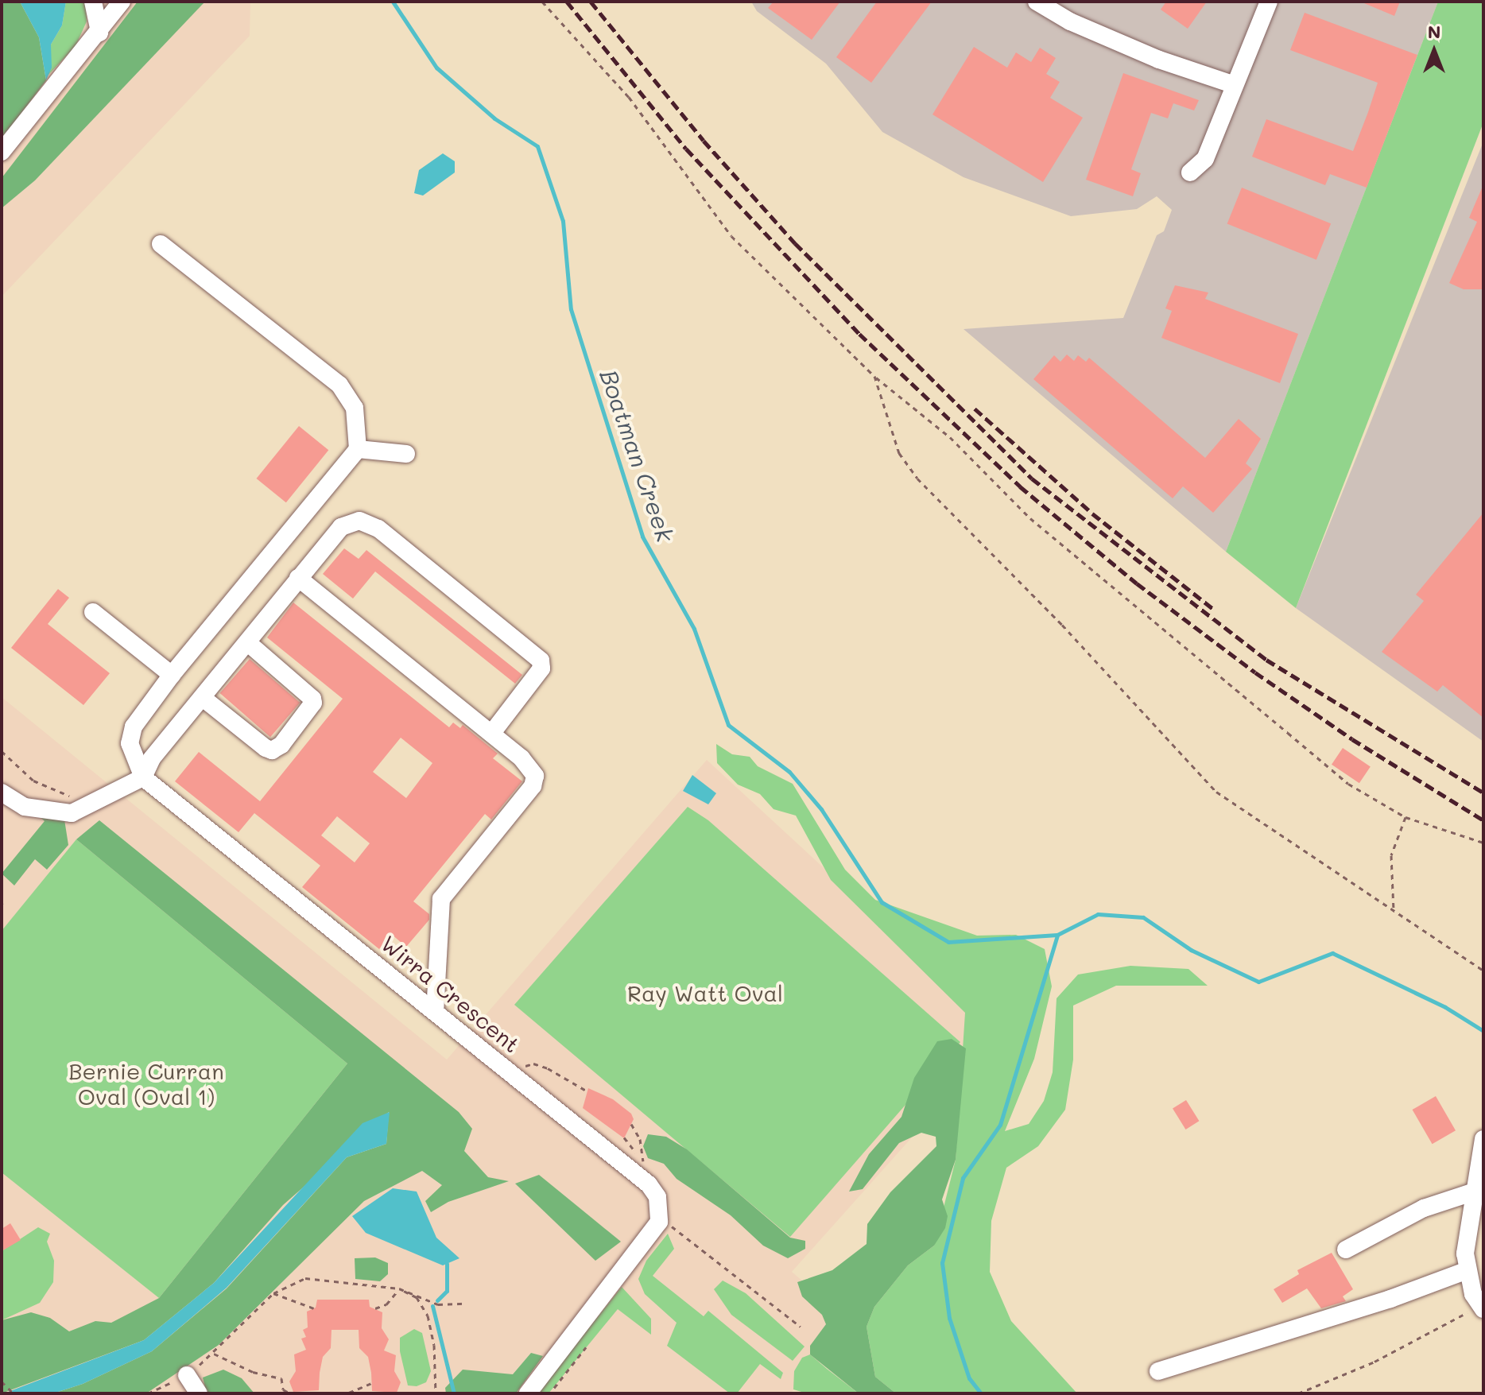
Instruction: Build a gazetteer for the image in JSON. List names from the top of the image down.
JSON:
{
  "streets": {
    "street": ["Wirra Crescent"]
  },
  "water": ["Boatman Creek"],
  "parks": ["Ray Watt Oval", "Bernie Curran Oval (Oval 1)"],
  "north": "top"
}
